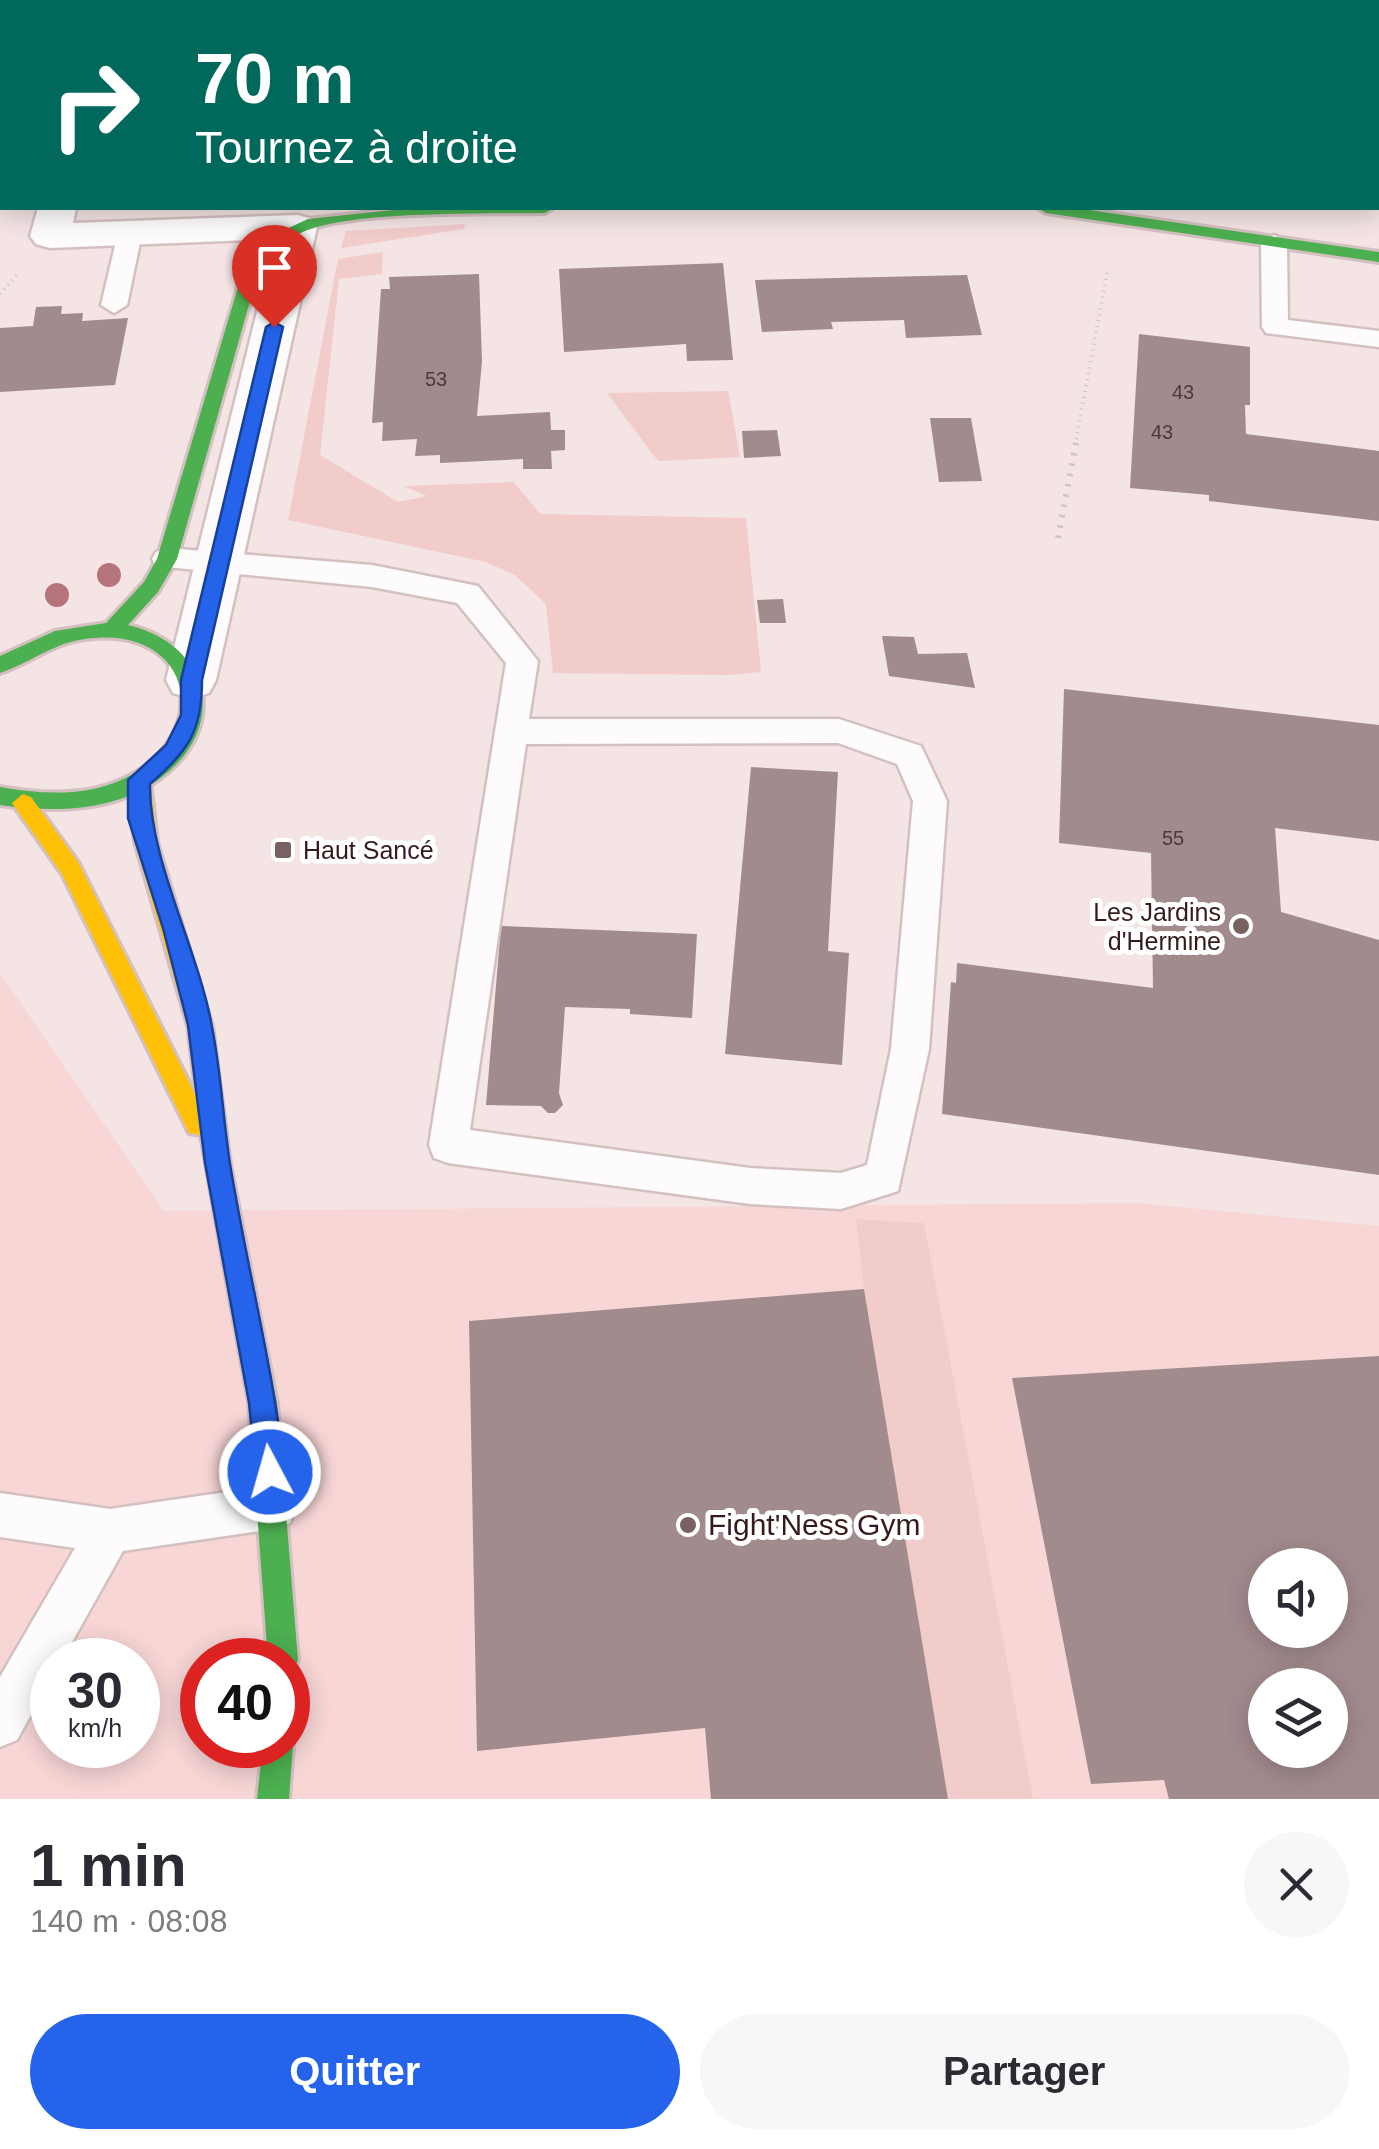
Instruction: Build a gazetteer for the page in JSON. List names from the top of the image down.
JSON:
{
  "places": {
    "transit": ["Haut Sancé"],
    "other": ["Les Jardins d'Hermine", "Fight'Ness Gym"]
  },
  "house_numbers": [
    "53",
    "43",
    "43",
    "55"
  ],
  "page": {
    "turn": ["70 m", "Tournez à droite"],
    "speed": "30 km/h",
    "limit": "40",
    "heading": ["1 min", "140 m · 08:08"],
    "buttons": ["Quitter", "Partager"]
  }
}
